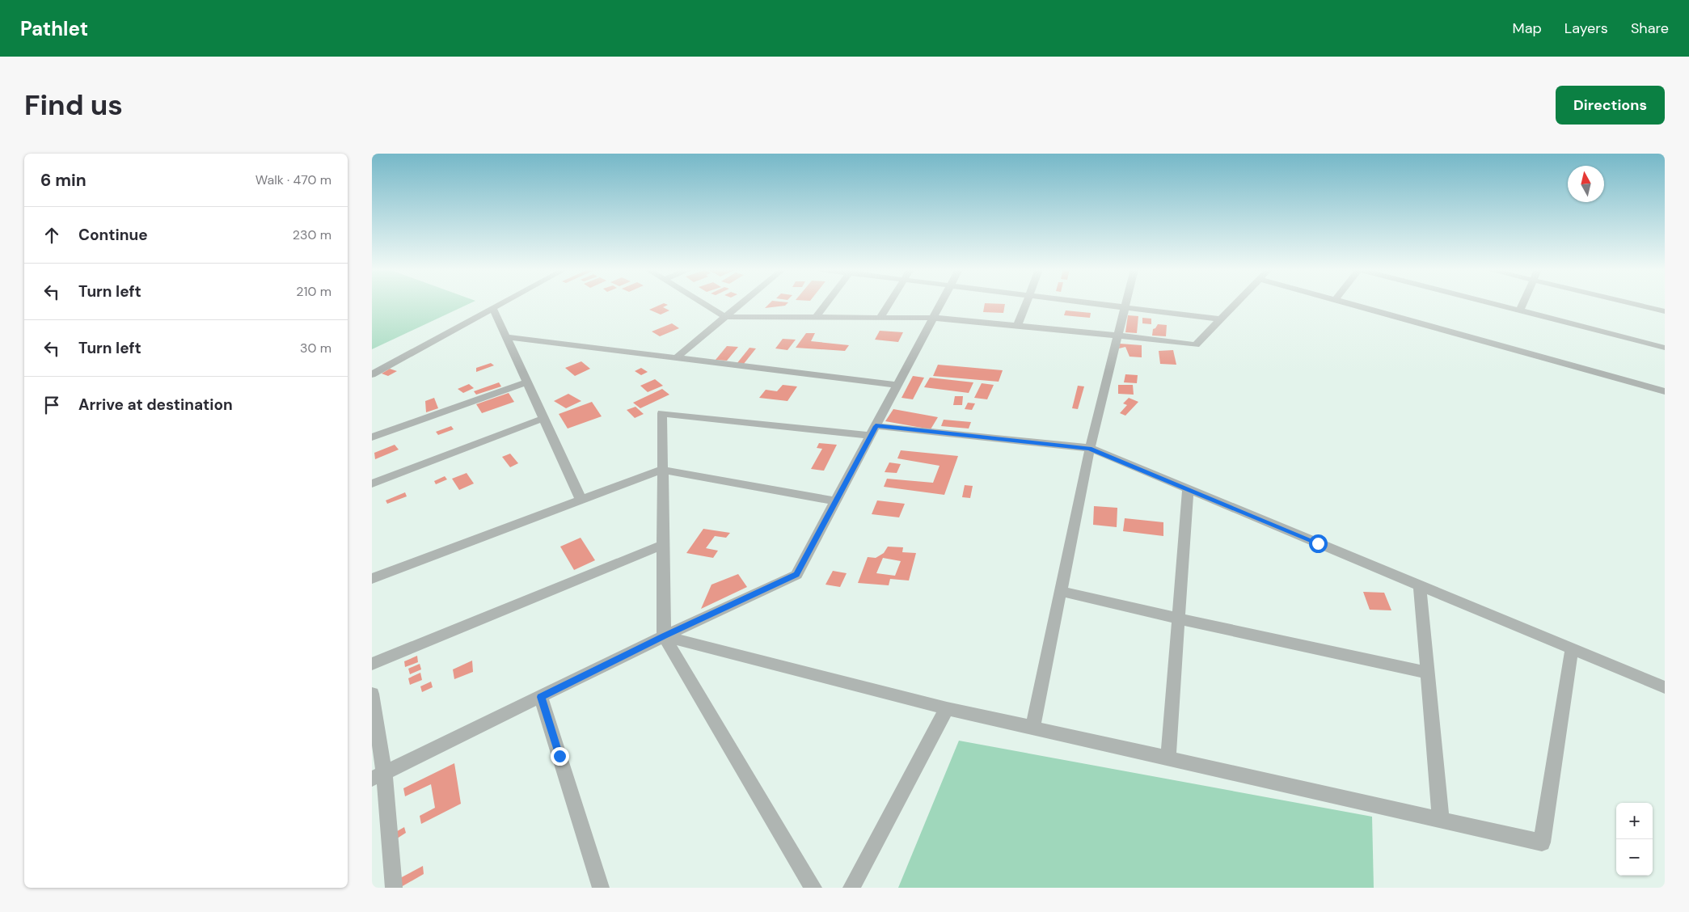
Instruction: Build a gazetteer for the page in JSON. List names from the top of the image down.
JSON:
{
  "north": "top",
  "page": {
    "header": "Pathlet",
    "nav": ["Map", "Layers", "Share"],
    "buttons": "Directions",
    "title": "Find us",
    "heading": ["6 min", "Walk · 470 m"],
    "list": [
      ["Continue", "230 m"],
      ["Turn left", "210 m"],
      ["Turn left", "30 m"],
      "Arrive at destination"
    ],
    "map_buttons": ["+", "−"]
  }
}
